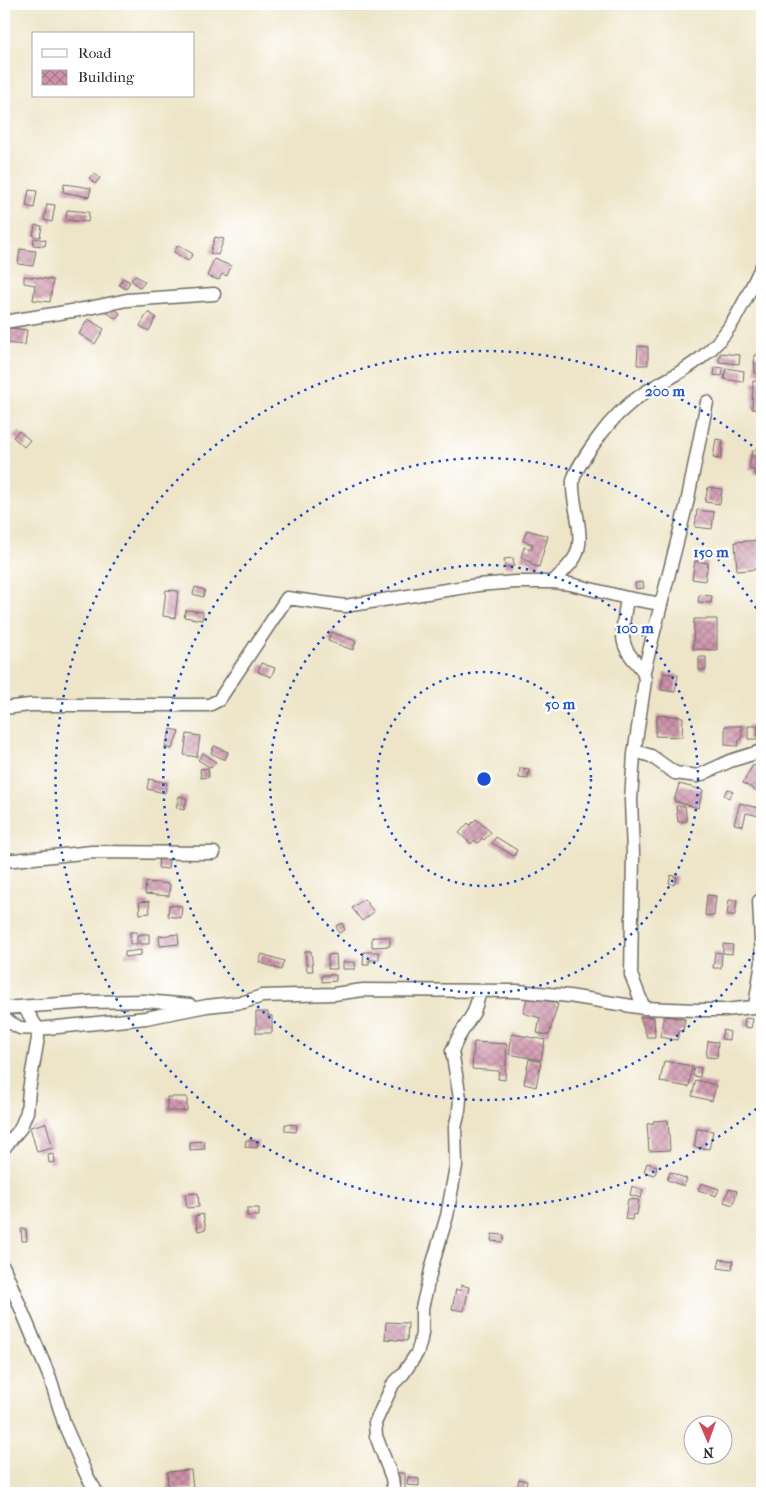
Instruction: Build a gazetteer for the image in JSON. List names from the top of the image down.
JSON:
{
  "legend": ["Road", "Building"],
  "north": "bottom",
  "rings": [
    "200 m",
    "150 m",
    "100 m",
    "50 m"
  ]
}
